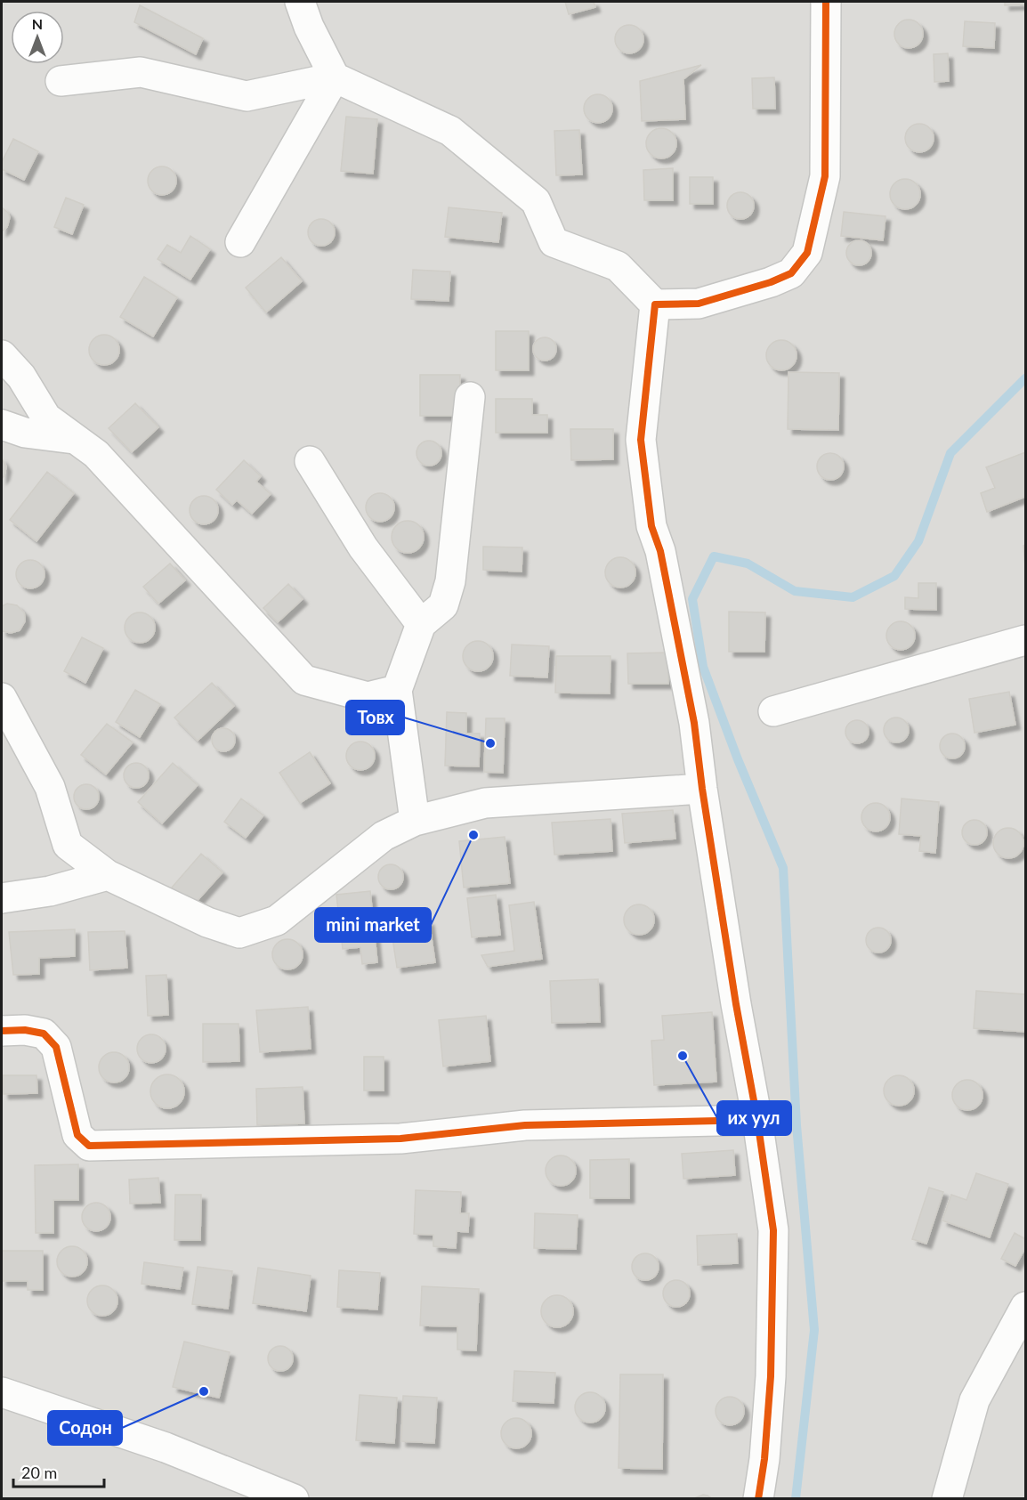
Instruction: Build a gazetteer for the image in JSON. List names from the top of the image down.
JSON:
{
  "places": [
    "Товх",
    "mini market",
    "их уул",
    "Содон"
  ],
  "scale_bar": "20 m",
  "north": "top"
}
